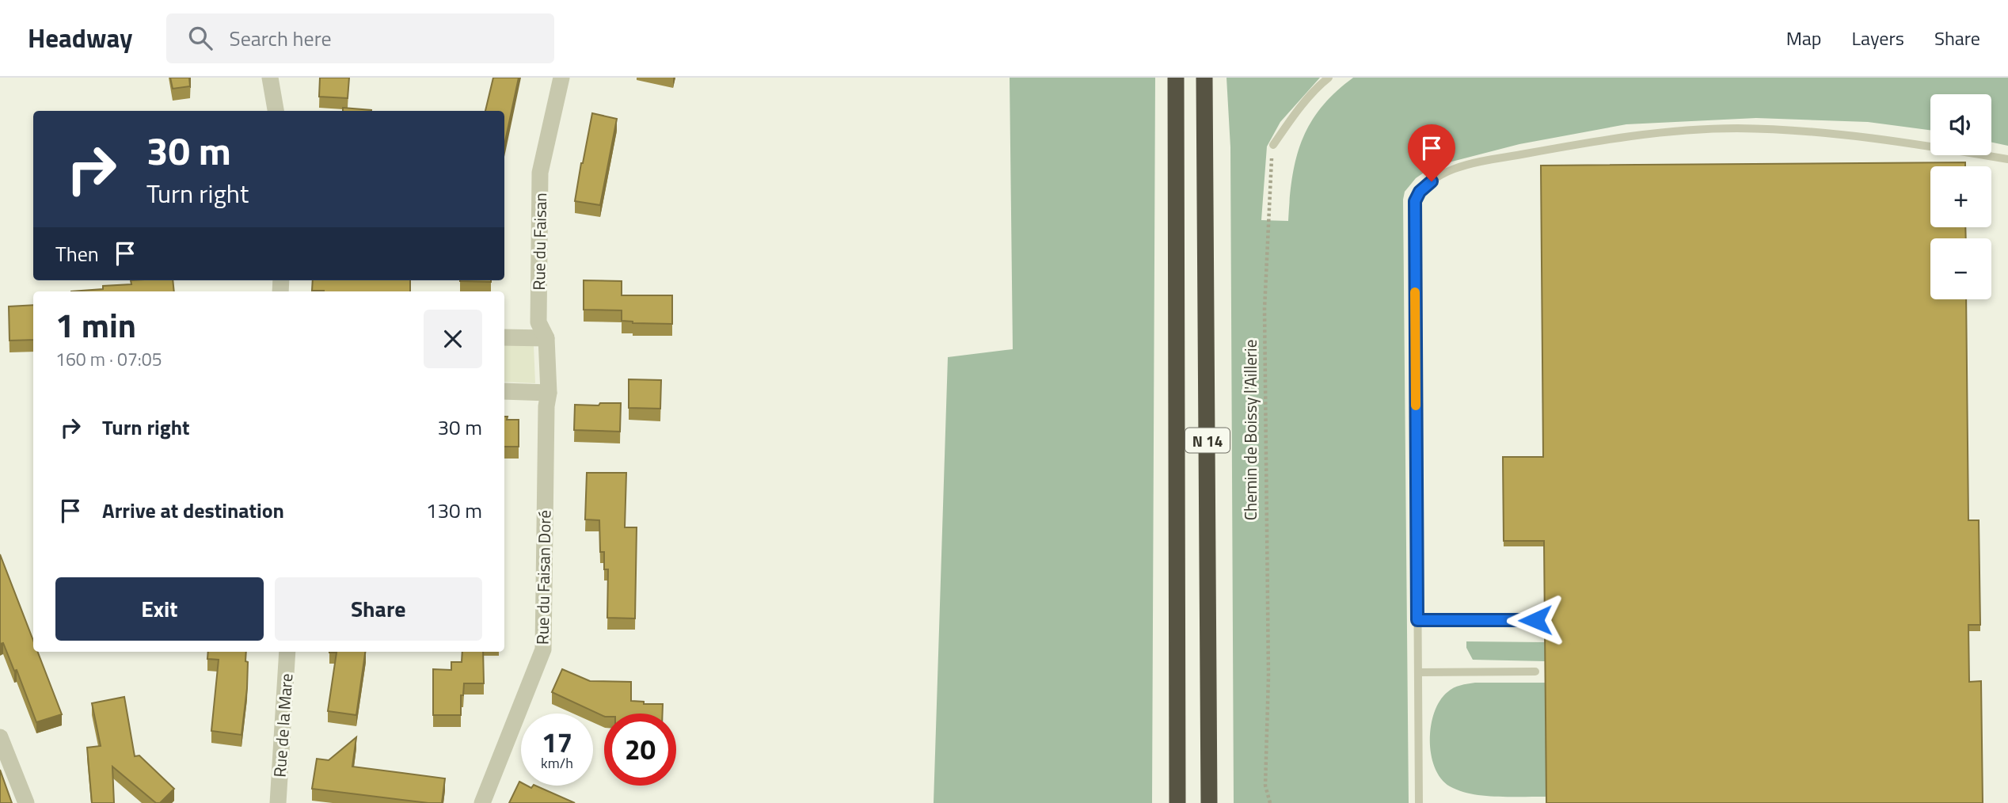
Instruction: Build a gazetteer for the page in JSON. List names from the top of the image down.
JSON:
{
  "streets": {
    "highway": ["N 14"],
    "street": ["Rue du Faisan", "Rue du Faisan Doré", "Rue de la Mare"],
    "path": ["Chemin de Boissy l'Aillerie"]
  },
  "crossings": [
    ["Rue du Faisan", "Rue du Faisan Doré"]
  ],
  "page": {
    "header": "Headway",
    "search": "Search here",
    "nav": ["Map", "Layers", "Share"],
    "map_buttons": ["+", "−"],
    "turn": ["30 m", "Turn right"],
    "then": "Then",
    "heading": ["1 min", "160 m · 07:05"],
    "list": [
      {
        "name": "Turn right",
        "value": "30 m"
      },
      {
        "name": "Arrive at destination",
        "value": "130 m"
      }
    ],
    "buttons": ["Exit", "Share"],
    "speed": "17 km/h",
    "limit": "20"
  }
}
